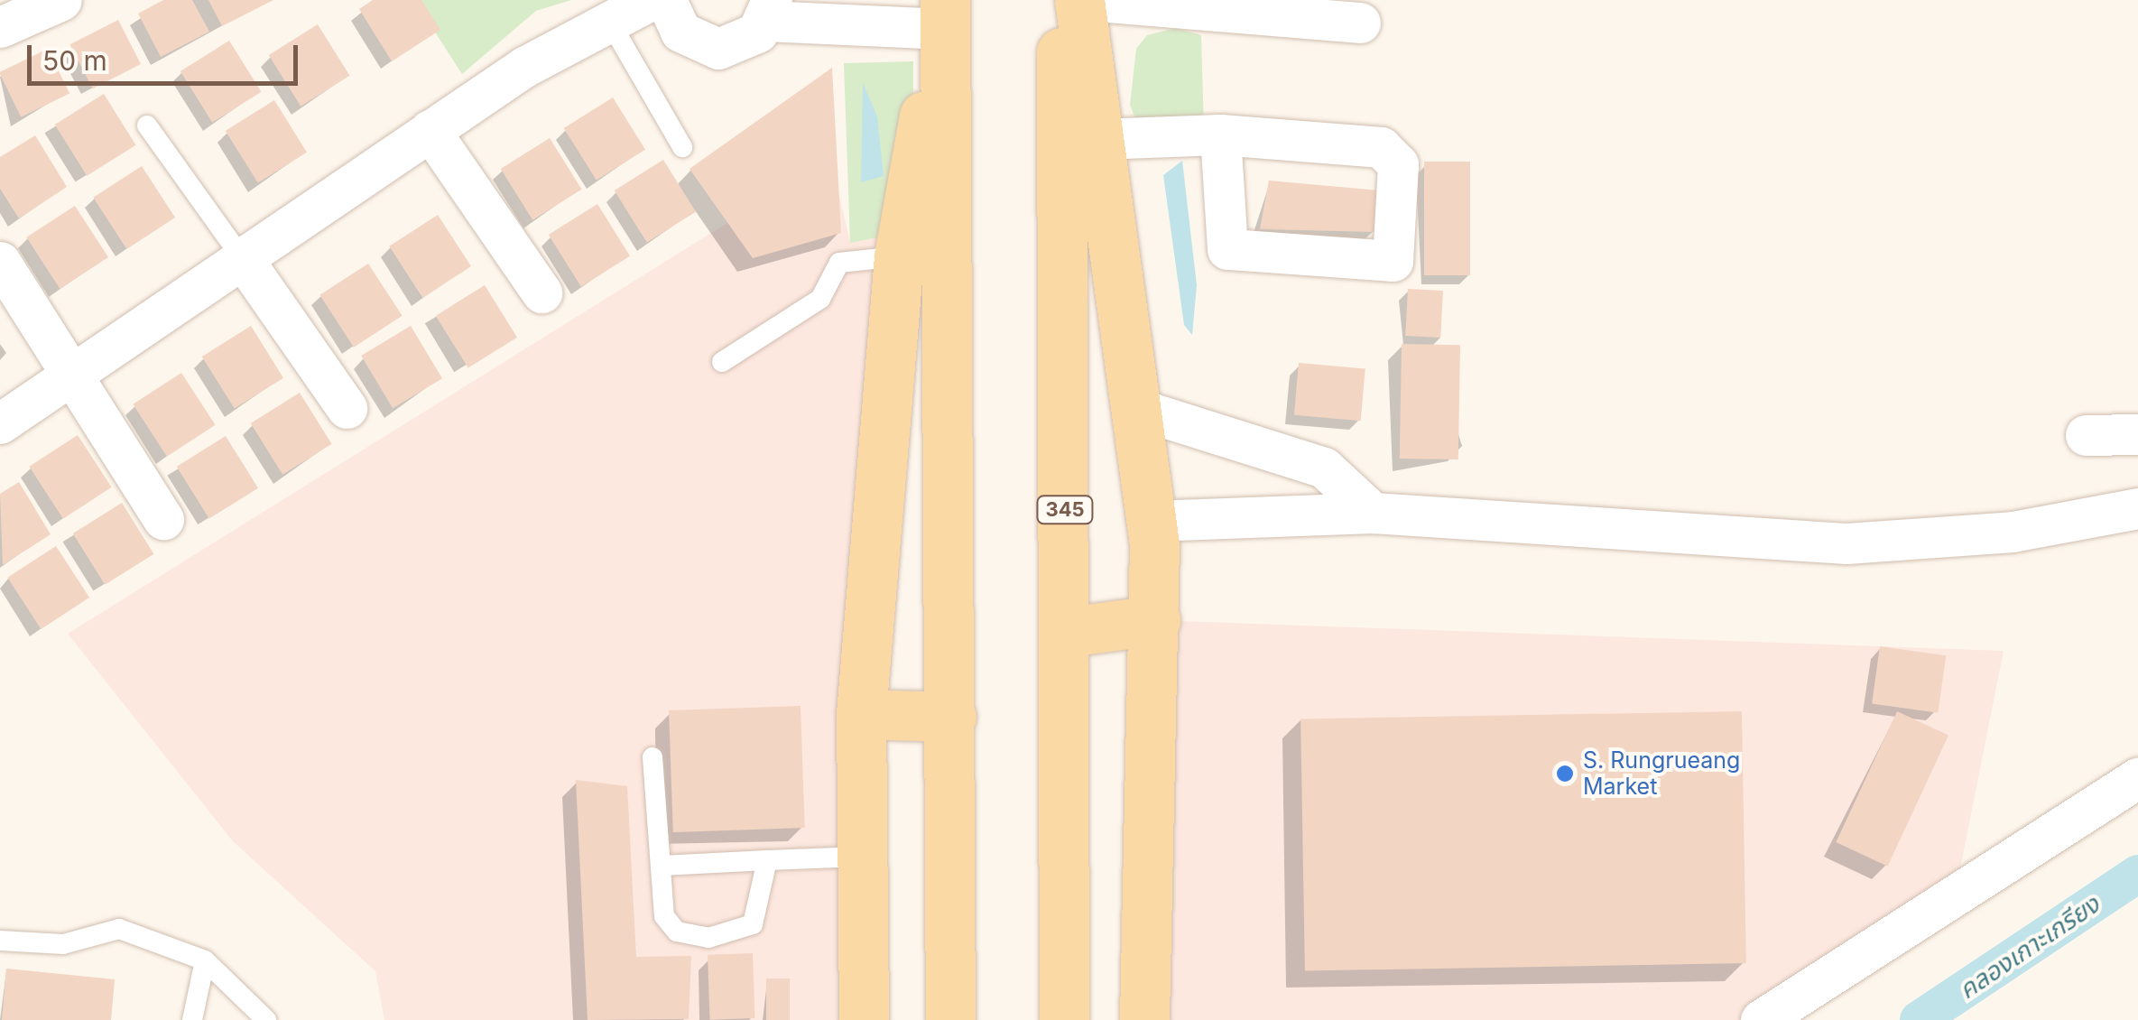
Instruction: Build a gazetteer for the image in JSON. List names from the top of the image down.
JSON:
{
  "streets": {
    "main road": ["345"]
  },
  "water": ["คลองเกาะเกรียง"],
  "places": ["S. Rungrueang Market"],
  "scale_bar": "50 m"
}
